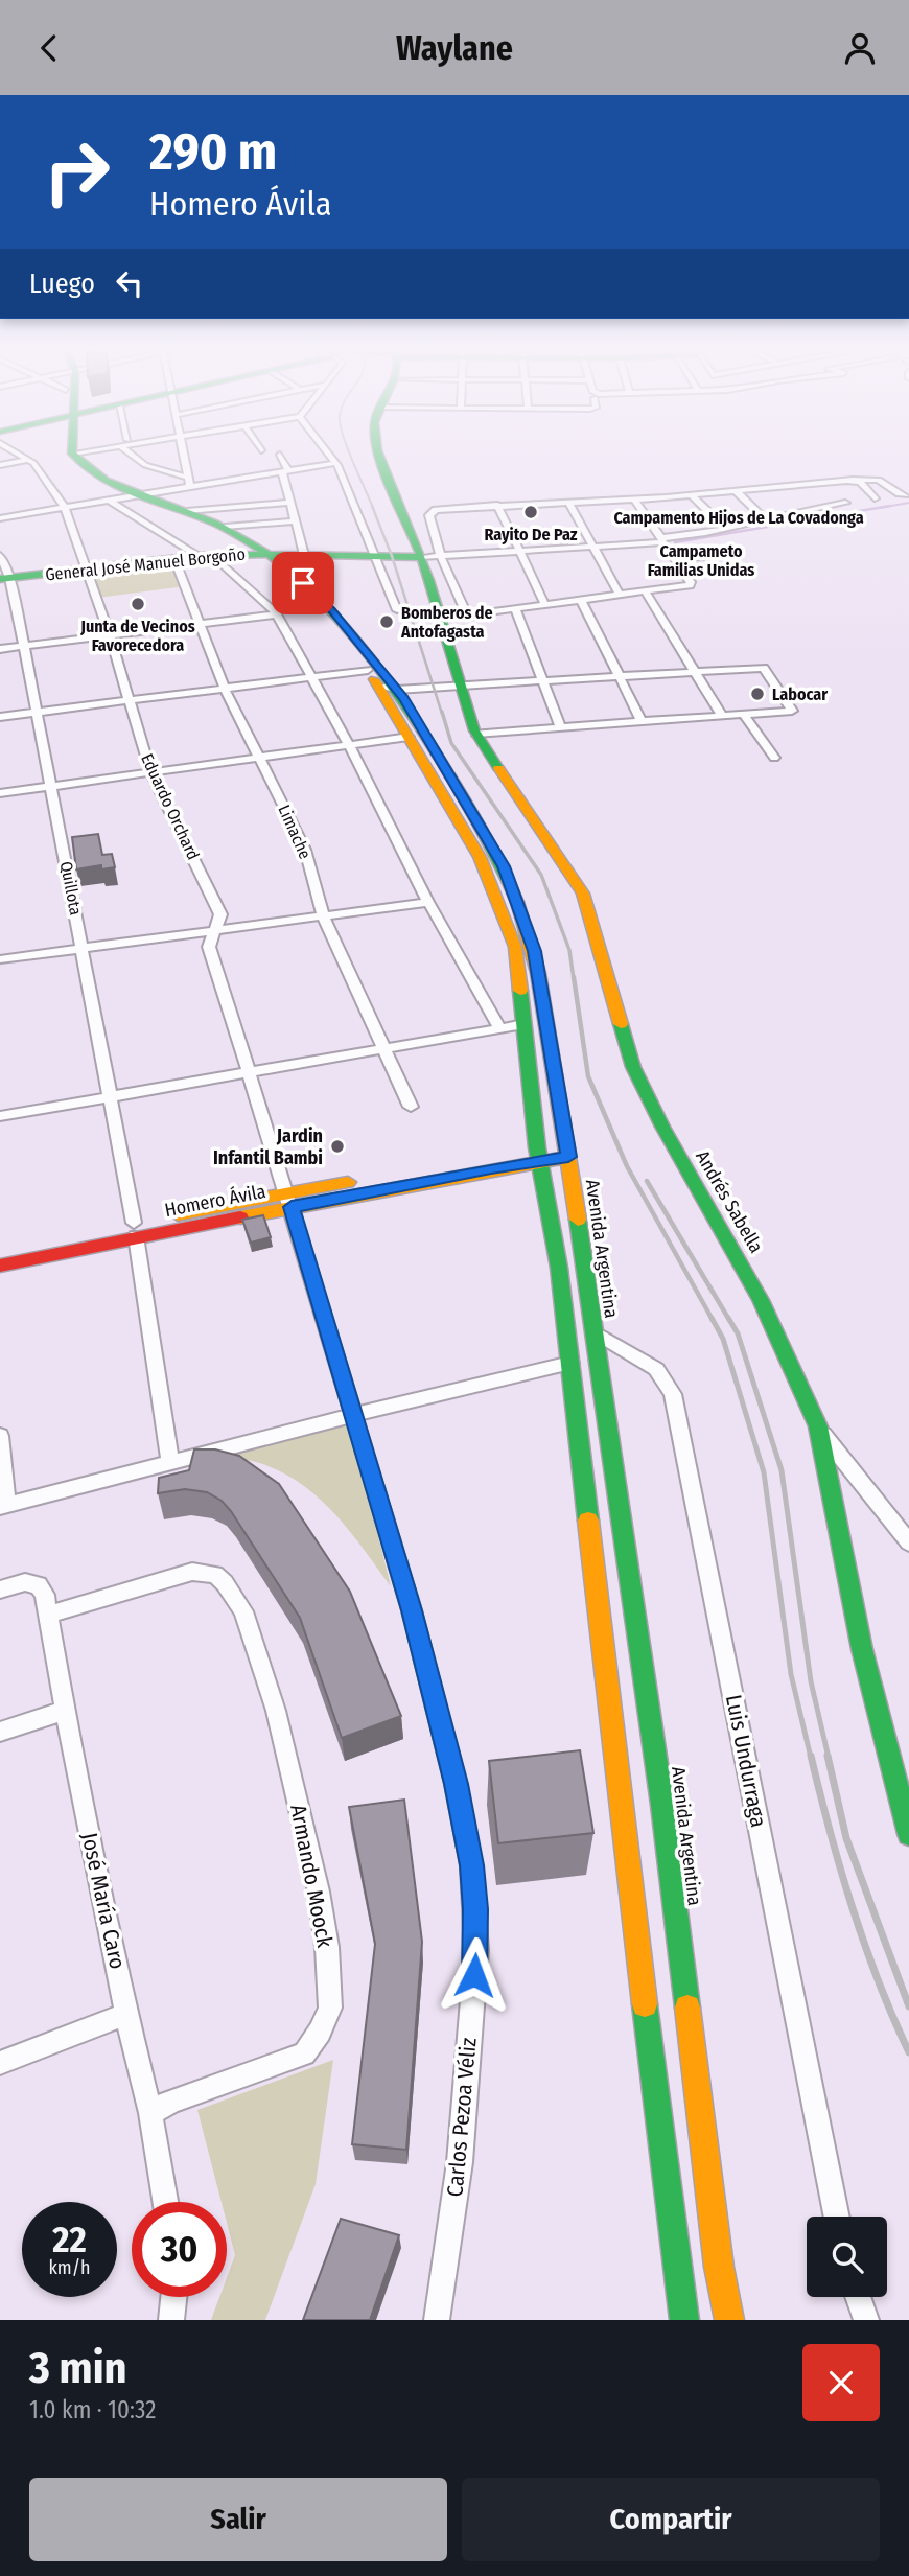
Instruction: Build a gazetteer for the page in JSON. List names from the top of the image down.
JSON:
{
  "streets": {
    "main road": [
      "General José Manuel Borgoño",
      "Homero Ávila",
      "Andrés Sabella",
      "Avenida Argentina"
    ],
    "street": [
      "Eduardo Orchard",
      "Limache",
      "Quillota",
      "Luis Undurraga",
      "Armando Moock",
      "José María Caro",
      "Carlos Pezoa Véliz"
    ]
  },
  "crossings": [
    ["General José Manuel Borgoño", "Eduardo Orchard"],
    ["General José Manuel Borgoño", "Limache"],
    ["General José Manuel Borgoño", "Quillota"],
    ["General José Manuel Borgoño", "Andrés Sabella"],
    ["General José Manuel Borgoño", "Avenida Argentina"],
    ["Eduardo Orchard", "Homero Ávila"],
    ["Eduardo Orchard", "Carlos Pezoa Véliz"],
    ["Quillota", "Homero Ávila"],
    ["Homero Ávila", "Avenida Argentina"],
    ["Homero Ávila", "Carlos Pezoa Véliz"],
    ["Avenida Argentina", "Luis Undurraga"],
    ["Armando Moock", "José María Caro"]
  ],
  "districts": ["Campamento Hijos de La Covadonga", "Campameto Familias Unidas"],
  "places": [
    "Rayito De Paz",
    "Junta de Vecinos Favorecedora",
    "Bomberos de Antofagasta",
    "Labocar",
    "Jardin Infantil Bambi"
  ],
  "page": {
    "header": "Waylane",
    "turn": ["290 m", "Homero Ávila"],
    "then": "Luego",
    "speed": "22 km/h",
    "limit": "30",
    "heading": ["3 min", "1.0 km · 10:32"],
    "buttons": ["Salir", "Compartir"]
  }
}
